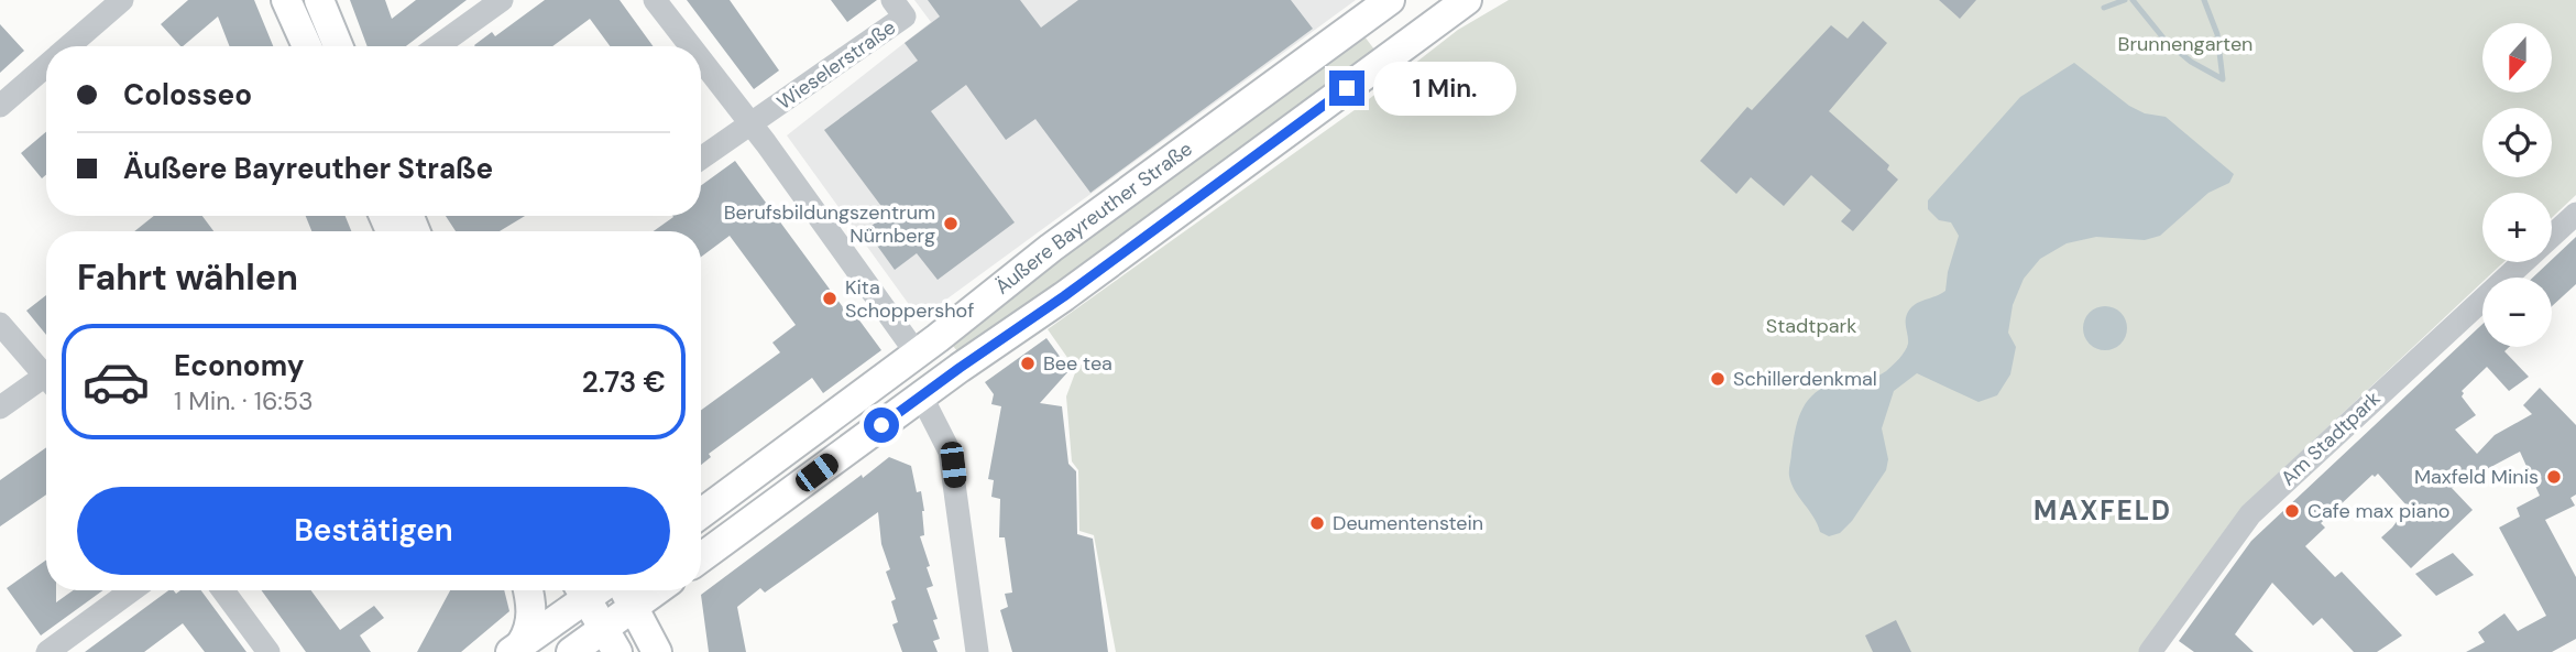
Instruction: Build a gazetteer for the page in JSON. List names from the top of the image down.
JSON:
{
  "streets": {
    "main road": ["Äußere Bayreuther Straße"],
    "street": ["Wieselerstraße", "Am Stadtpark"]
  },
  "districts": ["MAXFELD"],
  "parks": ["Brunnengarten", "Stadtpark"],
  "places": [
    "Berufsbildungszentrum Nürnberg",
    "Kita Schoppershof",
    "Bee tea",
    "Schillerdenkmal",
    "Maxfeld Minis",
    "Cafe max piano",
    "Deumentenstein"
  ],
  "north": "bottom",
  "page": {
    "map_buttons": ["+", "−"],
    "banner": ["Colosseo", "Äußere Bayreuther Straße"],
    "bubble": "1 Min.",
    "heading": "Fahrt wählen",
    "list": [
      {
        "name": "Economy",
        "note": "1 Min. · 16:53",
        "value": "2.73 €"
      }
    ],
    "buttons": "Bestätigen"
  }
}
